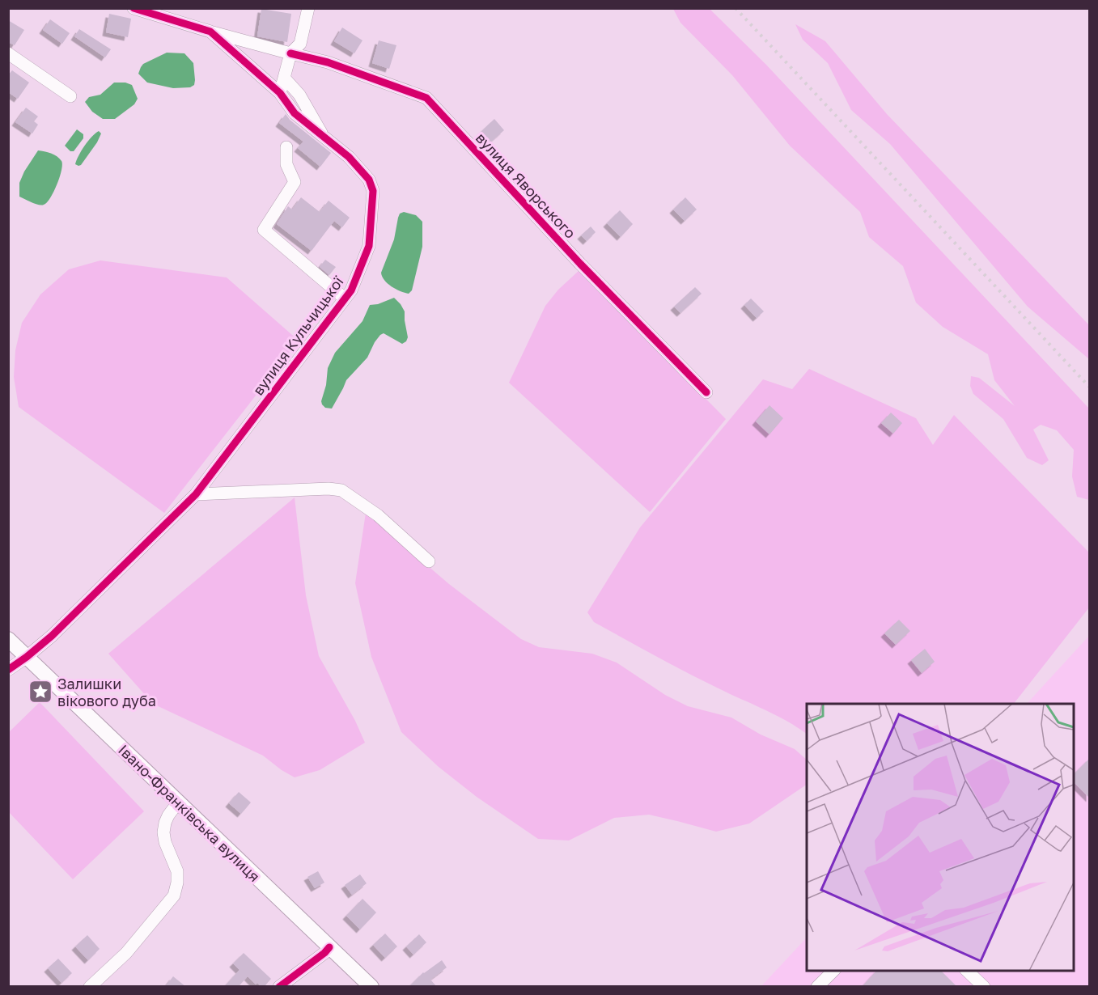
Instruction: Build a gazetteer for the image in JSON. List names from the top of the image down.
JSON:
{
  "streets": {
    "main road": ["Івано-Франківська вулиця"],
    "street": ["вулиця Яворського", "вулиця Кульчицької"]
  },
  "crossings": [
    ["вулиця Яворського", "вулиця Кульчицької"],
    ["вулиця Кульчицької", "Івано-Франківська вулиця"]
  ],
  "places": {
    "place": ["Залишки вікового дуба"]
  }
}
